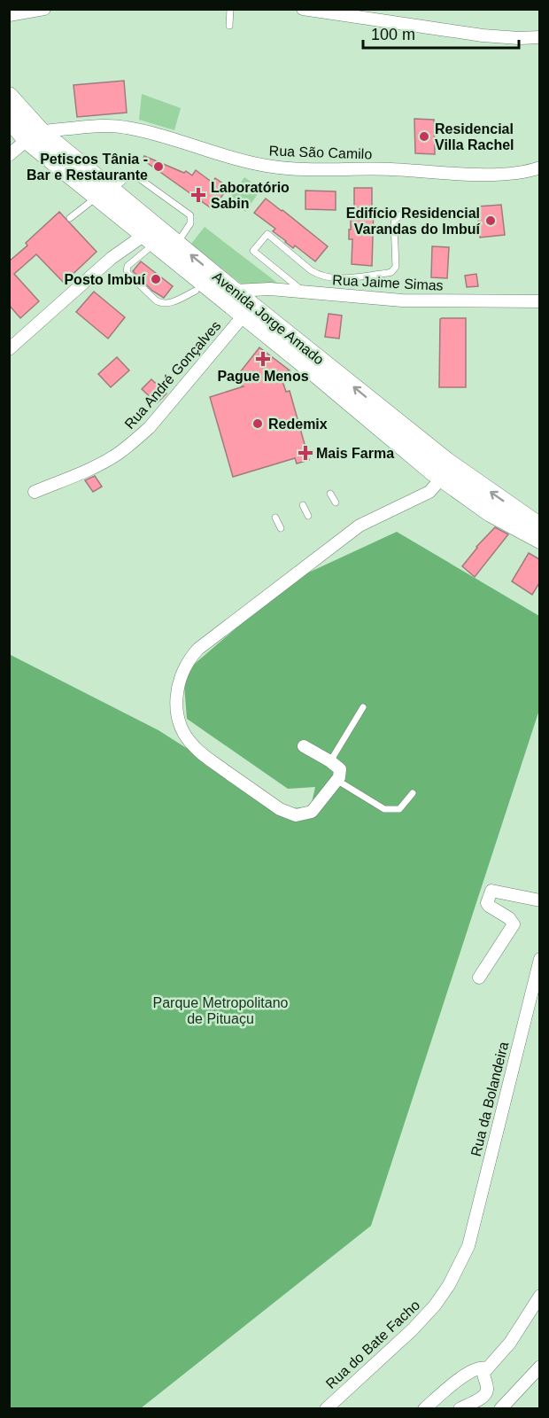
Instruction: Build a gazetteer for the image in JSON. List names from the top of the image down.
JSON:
{
  "streets": {
    "main road": ["Avenida Jorge Amado"],
    "street": [
      "Rua São Camilo",
      "Rua Jaime Simas",
      "Rua André Gonçalves",
      "Rua da Bolandeira",
      "Rua do Bate Facho"
    ]
  },
  "crossings": [
    ["Rua São Camilo", "Avenida Jorge Amado"],
    ["Rua Jaime Simas", "Avenida Jorge Amado"],
    ["Avenida Jorge Amado", "Rua André Gonçalves"],
    ["Rua da Bolandeira", "Rua do Bate Facho"]
  ],
  "parks": ["Parque Metropolitano de Pituaçu"],
  "places": {
    "other": [
      "Residencial Villa Rachel",
      "Petiscos Tânia - Bar e Restaurante",
      "Edifício Residencial Varandas do Imbuí",
      "Posto Imbuí",
      "Redemix"
    ],
    "health": ["Laboratório Sabin", "Pague Menos", "Mais Farma"]
  },
  "scale_bar": "100 m"
}
